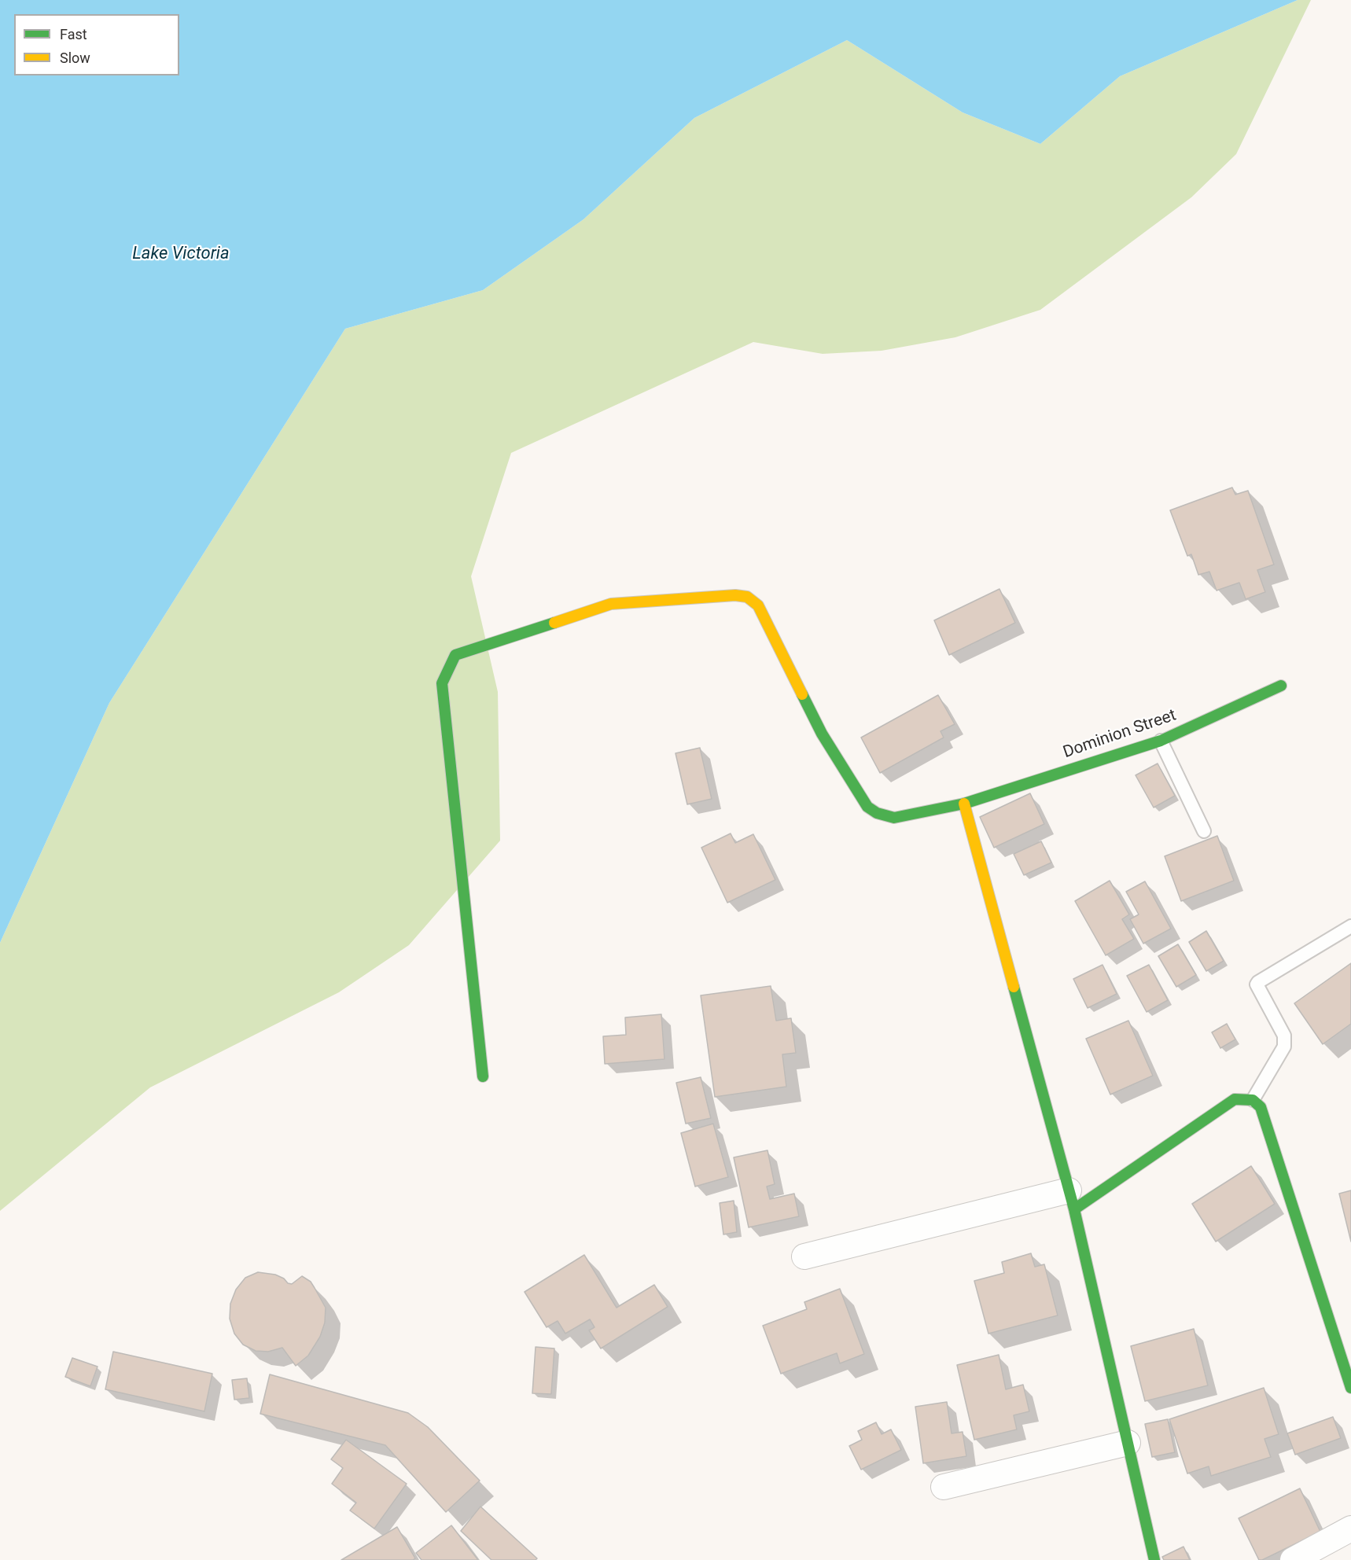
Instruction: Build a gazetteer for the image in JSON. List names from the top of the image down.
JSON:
{
  "streets": {
    "street": ["Dominion Street"]
  },
  "water": ["Lake Victoria"],
  "legend": ["Fast", "Slow"]
}
